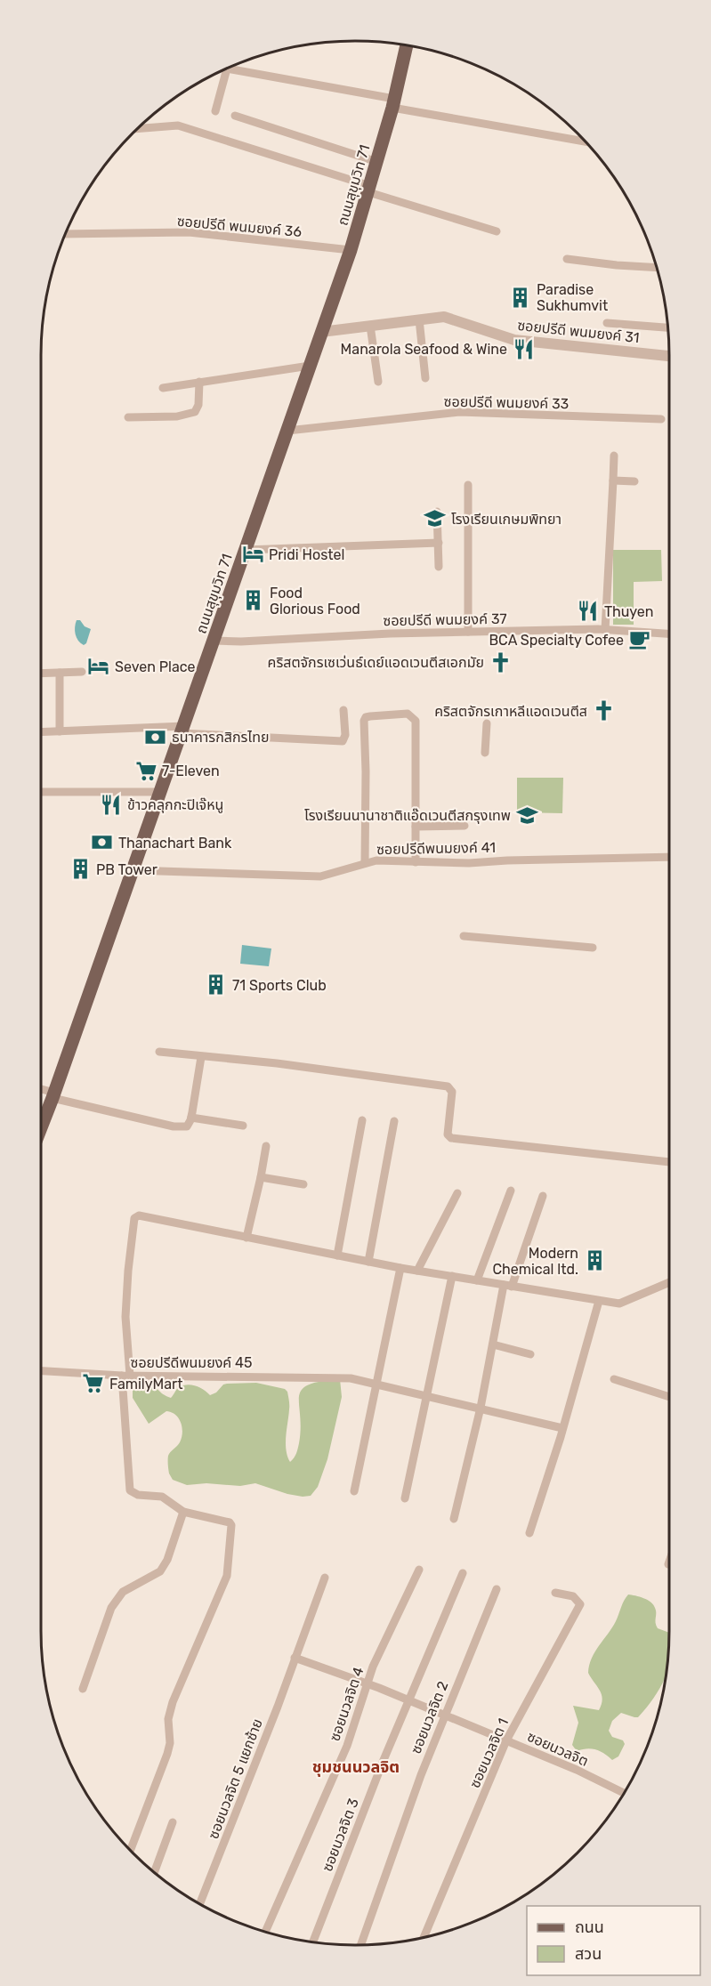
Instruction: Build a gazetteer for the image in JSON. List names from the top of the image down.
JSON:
{
  "streets": {
    "main road": ["ถนนสุขุมวิท 71"],
    "street": [
      "ซอยปรีดี พนมยงค์ 36",
      "ซอยปรีดี พนมยงค์ 31",
      "ซอยปรีดี พนมยงค์ 33",
      "ซอยปรีดี พนมยงค์ 37",
      "ซอยปรีดีพนมยงค์ 41",
      "ซอยปรีดีพนมยงค์ 45",
      "ซอยนวลจิต 4",
      "ซอยนวลจิต 2",
      "ซอยนวลจิต",
      "ซอยนวลจิต 1",
      "ซอยนวลจิต 5 แยกซ้าย",
      "ซอยนวลจิต 3"
    ]
  },
  "crossings": [
    ["ถนนสุขุมวิท 71", "ซอยปรีดี พนมยงค์ 36"],
    ["ถนนสุขุมวิท 71", "ซอยปรีดี พนมยงค์ 31"],
    ["ถนนสุขุมวิท 71", "ซอยปรีดี พนมยงค์ 33"],
    ["ถนนสุขุมวิท 71", "ซอยปรีดี พนมยงค์ 37"],
    ["ถนนสุขุมวิท 71", "ซอยปรีดีพนมยงค์ 41"],
    ["ซอยนวลจิต 4", "ซอยนวลจิต"],
    ["ซอยนวลจิต 2", "ซอยนวลจิต"],
    ["ซอยนวลจิต", "ซอยนวลจิต 1"],
    ["ซอยนวลจิต", "ซอยนวลจิต 5 แยกซ้าย"],
    ["ซอยนวลจิต", "ซอยนวลจิต 3"]
  ],
  "districts": ["ชุมชนนวลจิต"],
  "places": {
    "building": [
      "Paradise Sukhumvit",
      "Food Glorious Food",
      "PB Tower",
      "71 Sports Club",
      "Modern Chemical ltd."
    ],
    "restaurant": ["Manarola Seafood & Wine", "Thuyen", "ข้าวคลุกกะปิเจ๊หนู"],
    "school or university": ["โรงเรียนเกษมพิทยา", "โรงเรียนนานาชาติแอ๊ดเวนตีสกรุงเทพ"],
    "hotel": ["Pridi Hostel", "Seven Place"],
    "cafe": ["BCA Specialty Cofee"],
    "church": ["คริสตจักรเซเว่นธ์เดย์แอดเวนตีสเอกมัย", "คริสตจักรเกาหลีแอดเวนตีส"],
    "bank": ["ธนาคารกสิกรไทย", "Thanachart Bank"],
    "supermarket": ["7-Eleven", "FamilyMart"]
  },
  "legend": ["ถนน", "สวน"]
}
